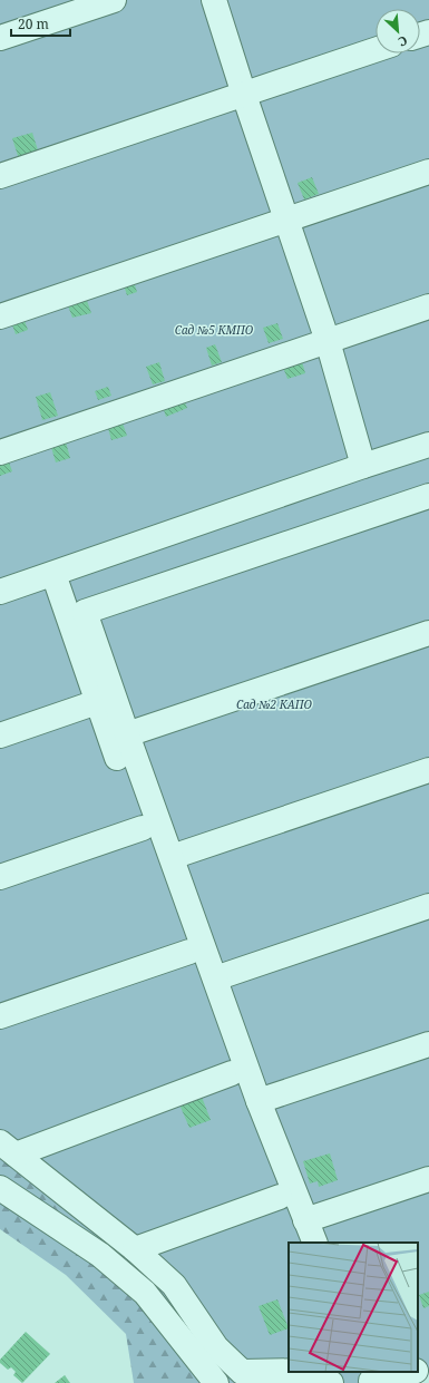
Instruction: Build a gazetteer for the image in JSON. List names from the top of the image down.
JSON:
{
  "parks": ["Сад №5 КМПО", "Сад №2 КАПО"],
  "scale_bar": "20 m",
  "north": "bottom right"
}
